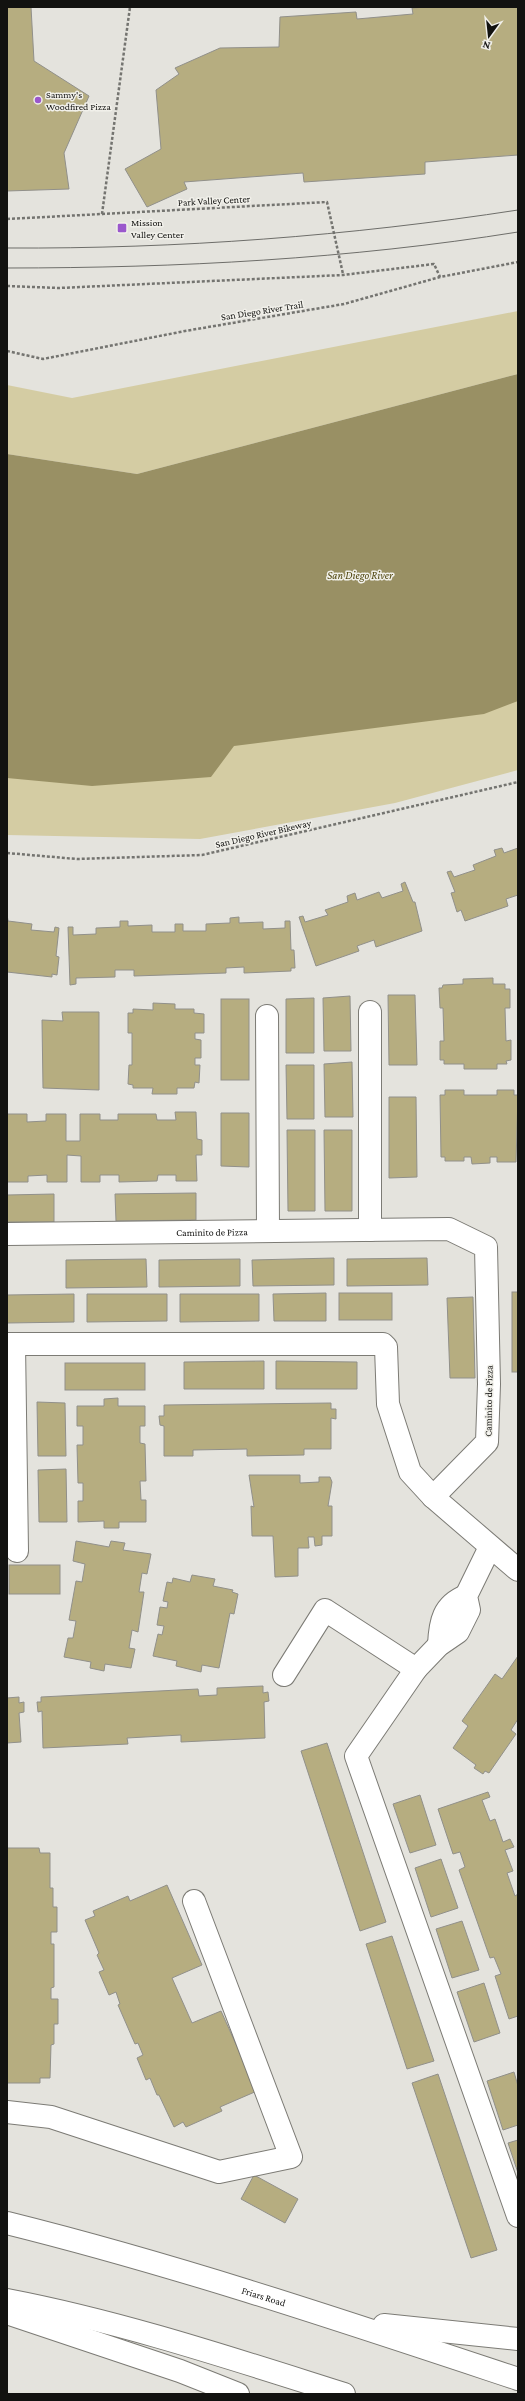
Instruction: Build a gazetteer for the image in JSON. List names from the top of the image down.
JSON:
{
  "streets": {
    "main road": ["Caminito de Pizza", "Friars Road"],
    "path": ["Park Valley Center", "San Diego River Trail", "San Diego River Bikeway"]
  },
  "water": ["San Diego River"],
  "places": {
    "other": ["Sammy's Woodfired Pizza"],
    "transit": ["Mission Valley Center"]
  },
  "north": "bottom"
}
